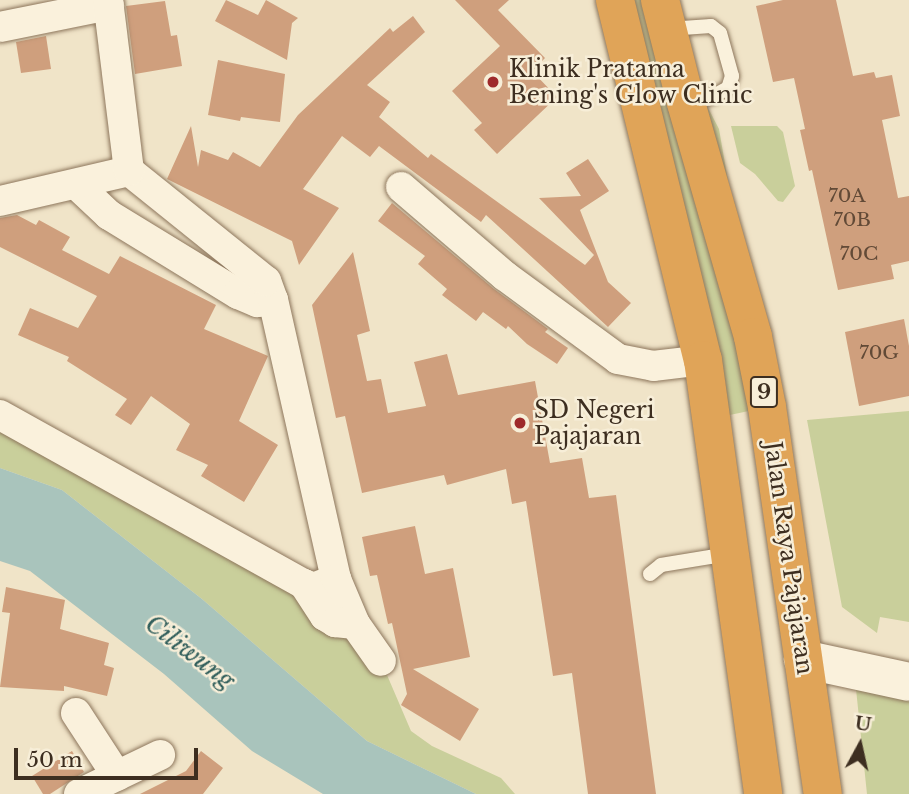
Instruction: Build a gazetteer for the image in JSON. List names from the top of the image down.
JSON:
{
  "streets": {
    "highway": ["9", "Jalan Raya Pajajaran"]
  },
  "water": ["Ciliwung"],
  "places": ["Klinik Pratama Bening's Glow Clinic", "SD Negeri Pajajaran"],
  "house_numbers": [
    "70A",
    "70B",
    "70C",
    "70G"
  ],
  "scale_bar": "50 m",
  "north": "top"
}
